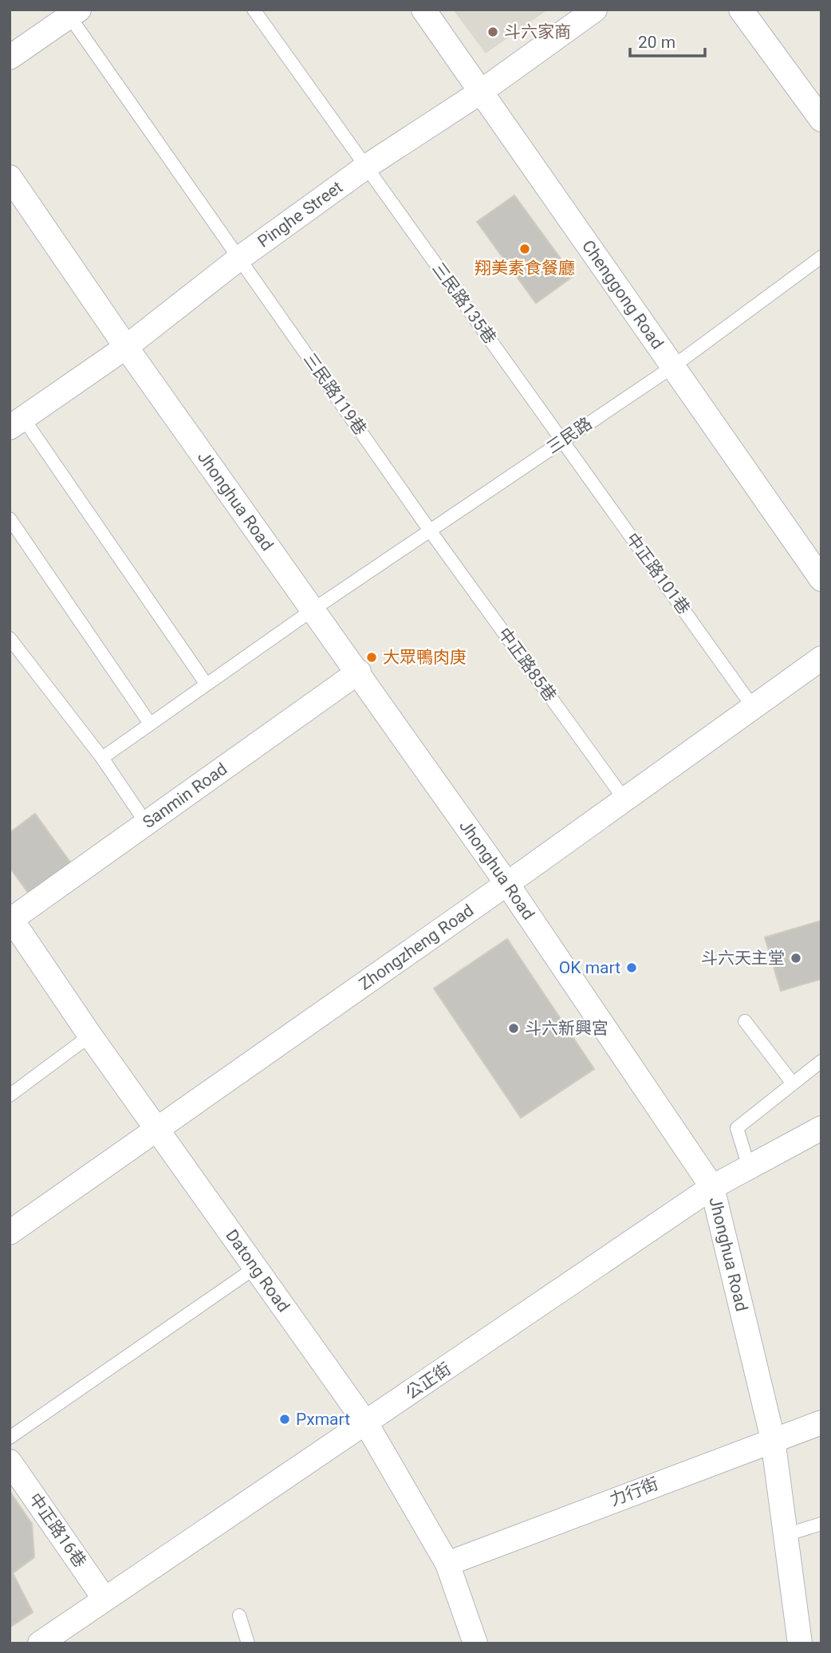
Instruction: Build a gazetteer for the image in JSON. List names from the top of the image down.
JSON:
{
  "streets": {
    "street": [
      "Pinghe Street",
      "Chenggong Road",
      "Jhonghua Road",
      "Sanmin Road",
      "Zhongzheng Road",
      "Datong Road",
      "公正街",
      "力行街",
      "中正路16巷"
    ],
    "lane": [
      "三民路135巷",
      "三民路119巷",
      "三民路",
      "中正路101巷",
      "中正路85巷"
    ]
  },
  "crossings": [
    ["Pinghe Street", "Chenggong Road"],
    ["Pinghe Street", "三民路135巷"],
    ["Pinghe Street", "三民路119巷"],
    ["Pinghe Street", "Jhonghua Road"],
    ["Chenggong Road", "三民路"],
    ["三民路135巷", "三民路"],
    ["三民路135巷", "中正路101巷"],
    ["三民路119巷", "三民路"],
    ["三民路119巷", "中正路85巷"],
    ["三民路", "Jhonghua Road"],
    ["三民路", "中正路101巷"],
    ["三民路", "中正路85巷"],
    ["Jhonghua Road", "Sanmin Road"],
    ["Jhonghua Road", "Zhongzheng Road"],
    ["Jhonghua Road", "公正街"],
    ["Jhonghua Road", "力行街"],
    ["中正路101巷", "Zhongzheng Road"],
    ["中正路85巷", "Zhongzheng Road"],
    ["Sanmin Road", "Datong Road"],
    ["Zhongzheng Road", "Datong Road"],
    ["Datong Road", "公正街"],
    ["Datong Road", "力行街"],
    ["公正街", "中正路16巷"]
  ],
  "places": [
    "斗六家商",
    "翔美素食餐廳",
    "大眾鴨肉庚",
    "斗六天主堂",
    "OK mart",
    "斗六新興宮",
    "Pxmart"
  ],
  "scale_bar": "20 m"
}
